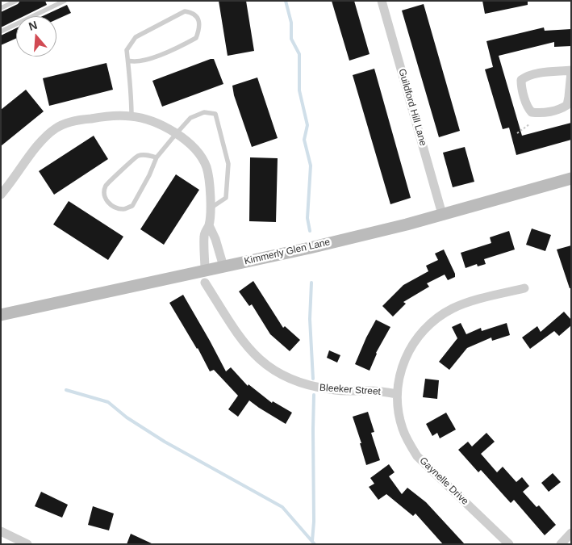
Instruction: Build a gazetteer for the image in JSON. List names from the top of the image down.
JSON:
{
  "streets": {
    "street": [
      "Guildford Hill Lane",
      "Kimmerly Glen Lane",
      "Bleeker Street",
      "Gaynelle Drive"
    ]
  },
  "crossings": [
    ["Guildford Hill Lane", "Kimmerly Glen Lane"],
    ["Kimmerly Glen Lane", "Bleeker Street"],
    ["Bleeker Street", "Gaynelle Drive"]
  ],
  "north": "top"
}
